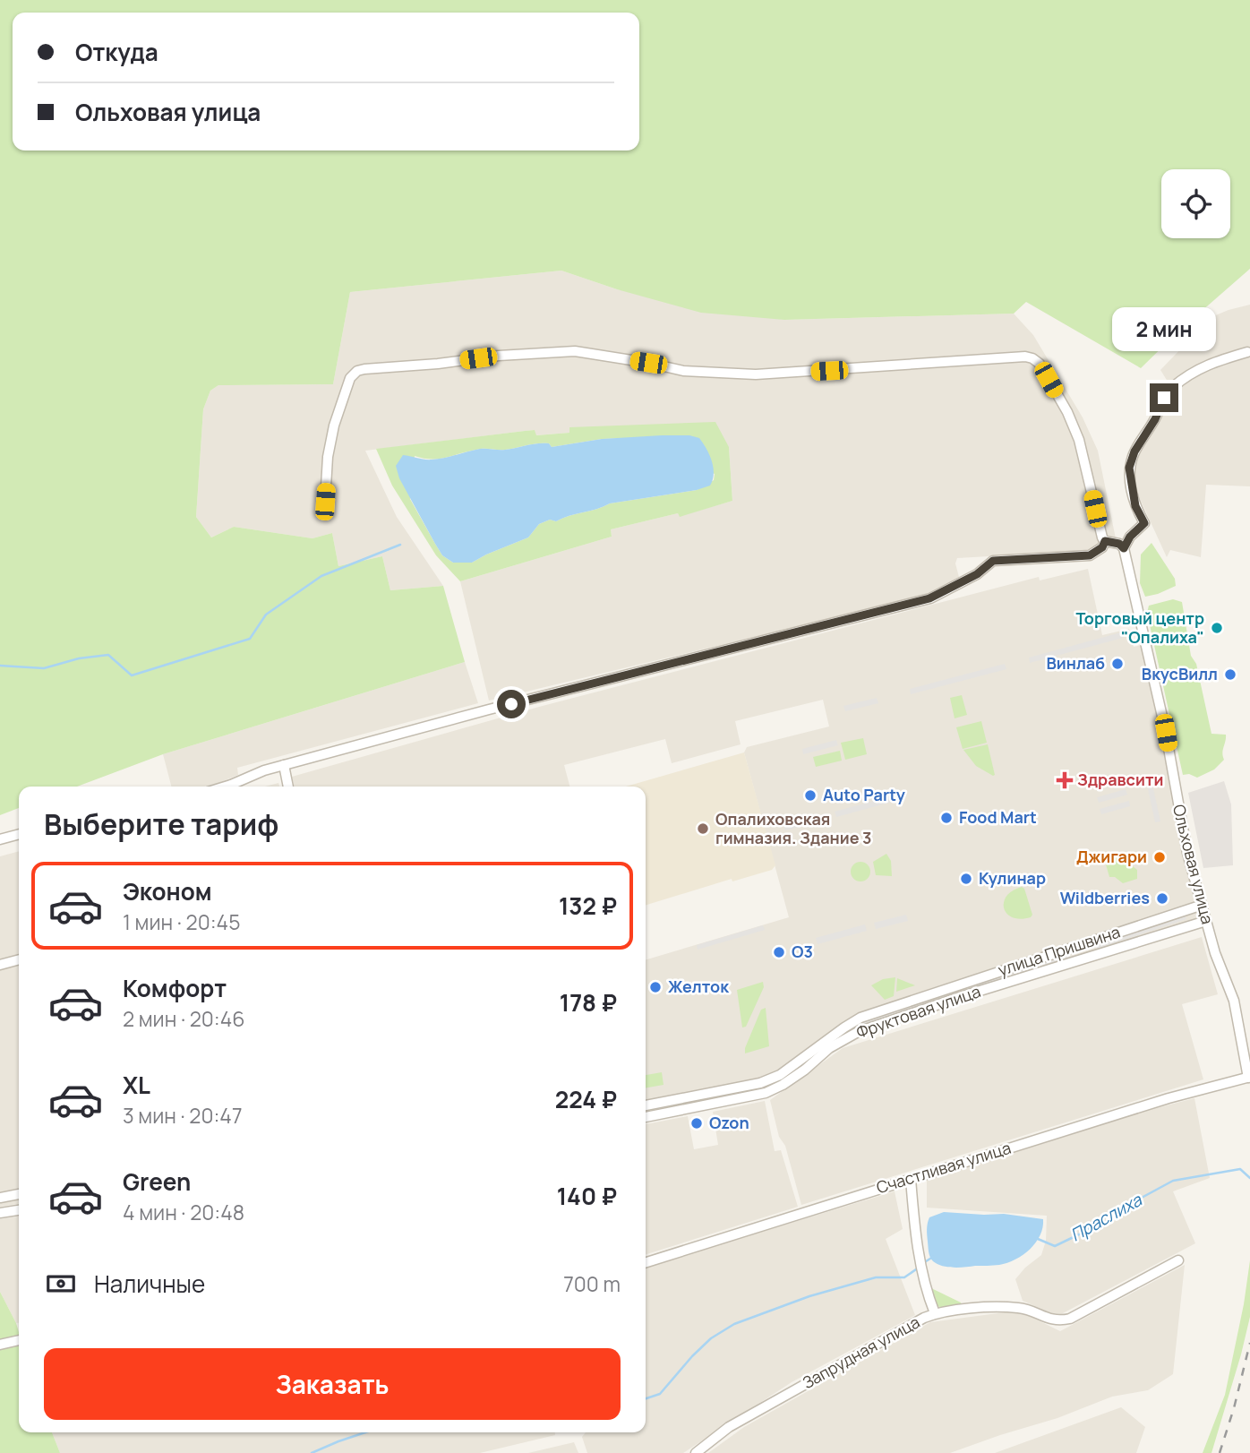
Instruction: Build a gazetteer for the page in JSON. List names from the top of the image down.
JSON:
{
  "streets": {
    "street": [
      "Ольховая улица",
      "улица Пришвина",
      "Фруктовая улица",
      "Счастливая улица",
      "Запрудная улица"
    ]
  },
  "crossings": [
    ["Ольховая улица", "улица Пришвина"],
    ["Ольховая улица", "Фруктовая улица"],
    ["Ольховая улица", "Счастливая улица"]
  ],
  "water": ["Праслиха"],
  "places": {
    "other": [
      "Торговый центр \"Опалиха\"",
      "Винлаб",
      "ВкусВилл",
      "Auto Party",
      "Food Mart",
      "Опалиховская гимназия. Здание 3",
      "Джигари",
      "Кулинар",
      "Wildberries",
      "О3",
      "Желток",
      "Ozon"
    ],
    "health": ["Здравсити"]
  },
  "page": {
    "banner": ["Откуда", "Ольховая улица"],
    "bubble": "2 мин",
    "heading": "Выберите тариф",
    "list": [
      {
        "name": "Эконом",
        "note": "1 мин · 20:45",
        "value": "132 ₽"
      },
      {
        "name": "Комфорт",
        "note": "2 мин · 20:46",
        "value": "178 ₽"
      },
      {
        "name": "XL",
        "note": "3 мин · 20:47",
        "value": "224 ₽"
      },
      {
        "name": "Green",
        "note": "4 мин · 20:48",
        "value": "140 ₽"
      }
    ],
    "pay": ["Наличные", "700 m"],
    "buttons": "Заказать"
  }
}
